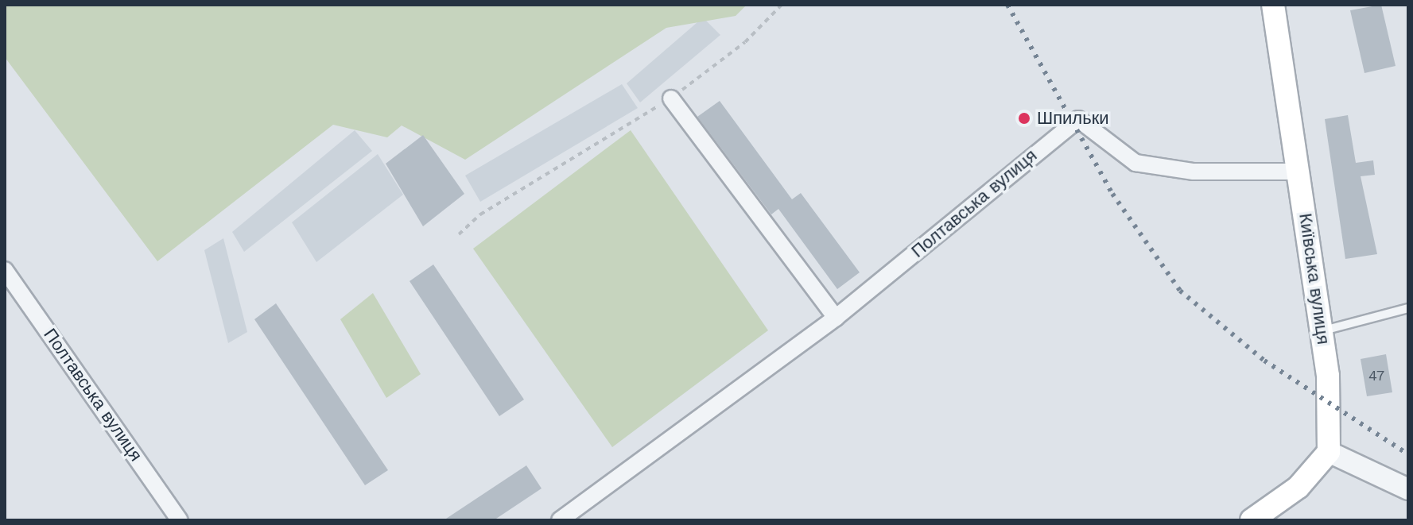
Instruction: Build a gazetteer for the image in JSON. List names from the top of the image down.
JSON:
{
  "streets": {
    "main road": ["Київська вулиця"],
    "street": ["Полтавська вулиця"]
  },
  "crossings": [
    ["Полтавська вулиця", "Київська вулиця"]
  ],
  "places": ["Шпильки"],
  "house_numbers": ["47"]
}
